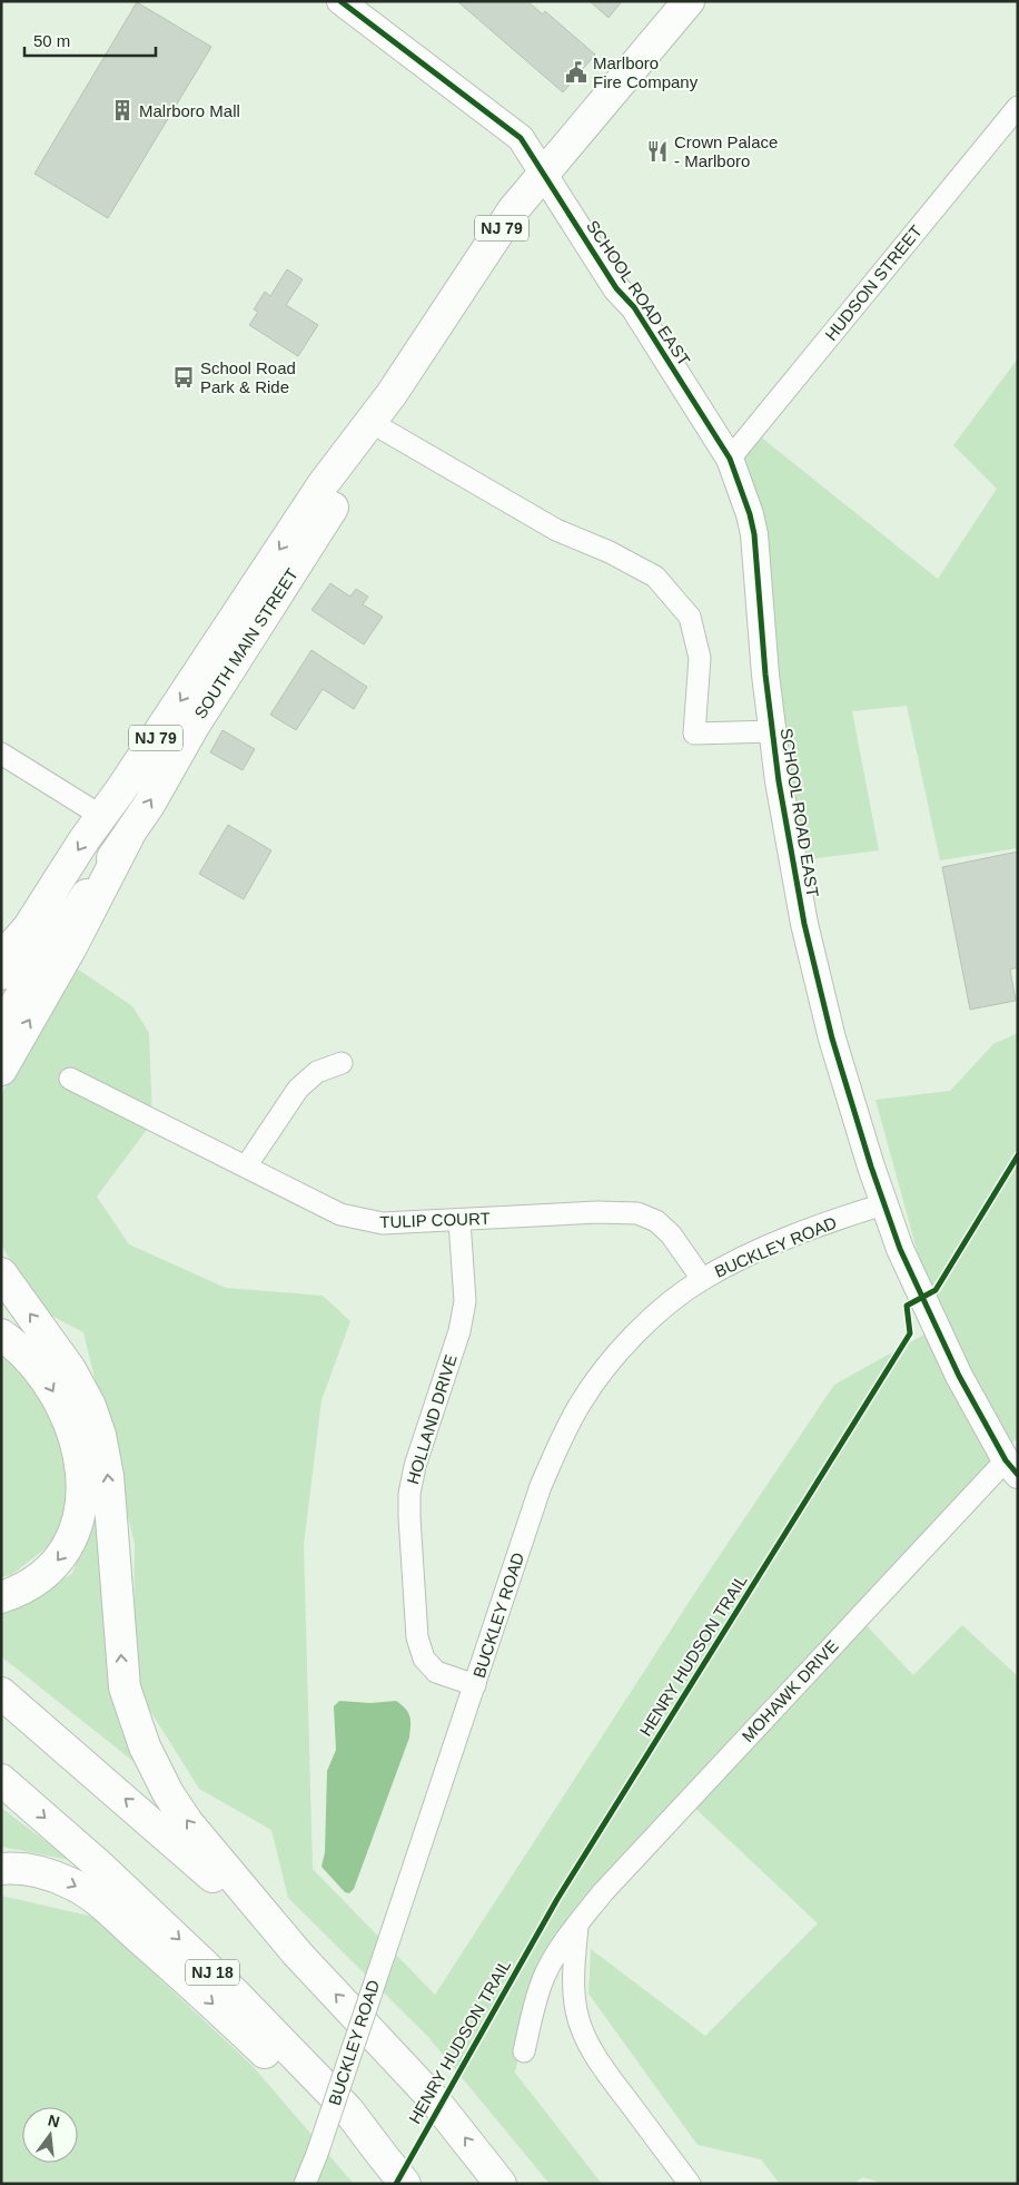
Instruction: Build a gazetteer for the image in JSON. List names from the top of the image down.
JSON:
{
  "streets": {
    "main road": ["NJ 79", "SOUTH MAIN STREET", "NJ 18"],
    "street": [
      "HUDSON STREET",
      "SCHOOL ROAD EAST",
      "TULIP COURT",
      "BUCKLEY ROAD",
      "HOLLAND DRIVE",
      "MOHAWK DRIVE"
    ],
    "cycle path": ["HENRY HUDSON TRAIL"]
  },
  "crossings": [
    ["NJ 79", "SCHOOL ROAD EAST"],
    ["NJ 79", "SOUTH MAIN STREET"],
    ["HUDSON STREET", "SCHOOL ROAD EAST"],
    ["SCHOOL ROAD EAST", "SOUTH MAIN STREET"],
    ["SCHOOL ROAD EAST", "BUCKLEY ROAD"],
    ["SCHOOL ROAD EAST", "MOHAWK DRIVE"],
    ["TULIP COURT", "BUCKLEY ROAD"],
    ["TULIP COURT", "HOLLAND DRIVE"],
    ["BUCKLEY ROAD", "HOLLAND DRIVE"]
  ],
  "places": {
    "public building": ["Marlboro Fire Company"],
    "building": ["Malrboro Mall"],
    "restaurant": ["Crown Palace - Marlboro"],
    "bus stop": ["School Road Park & Ride"]
  },
  "scale_bar": "50 m",
  "north": "top"
}
